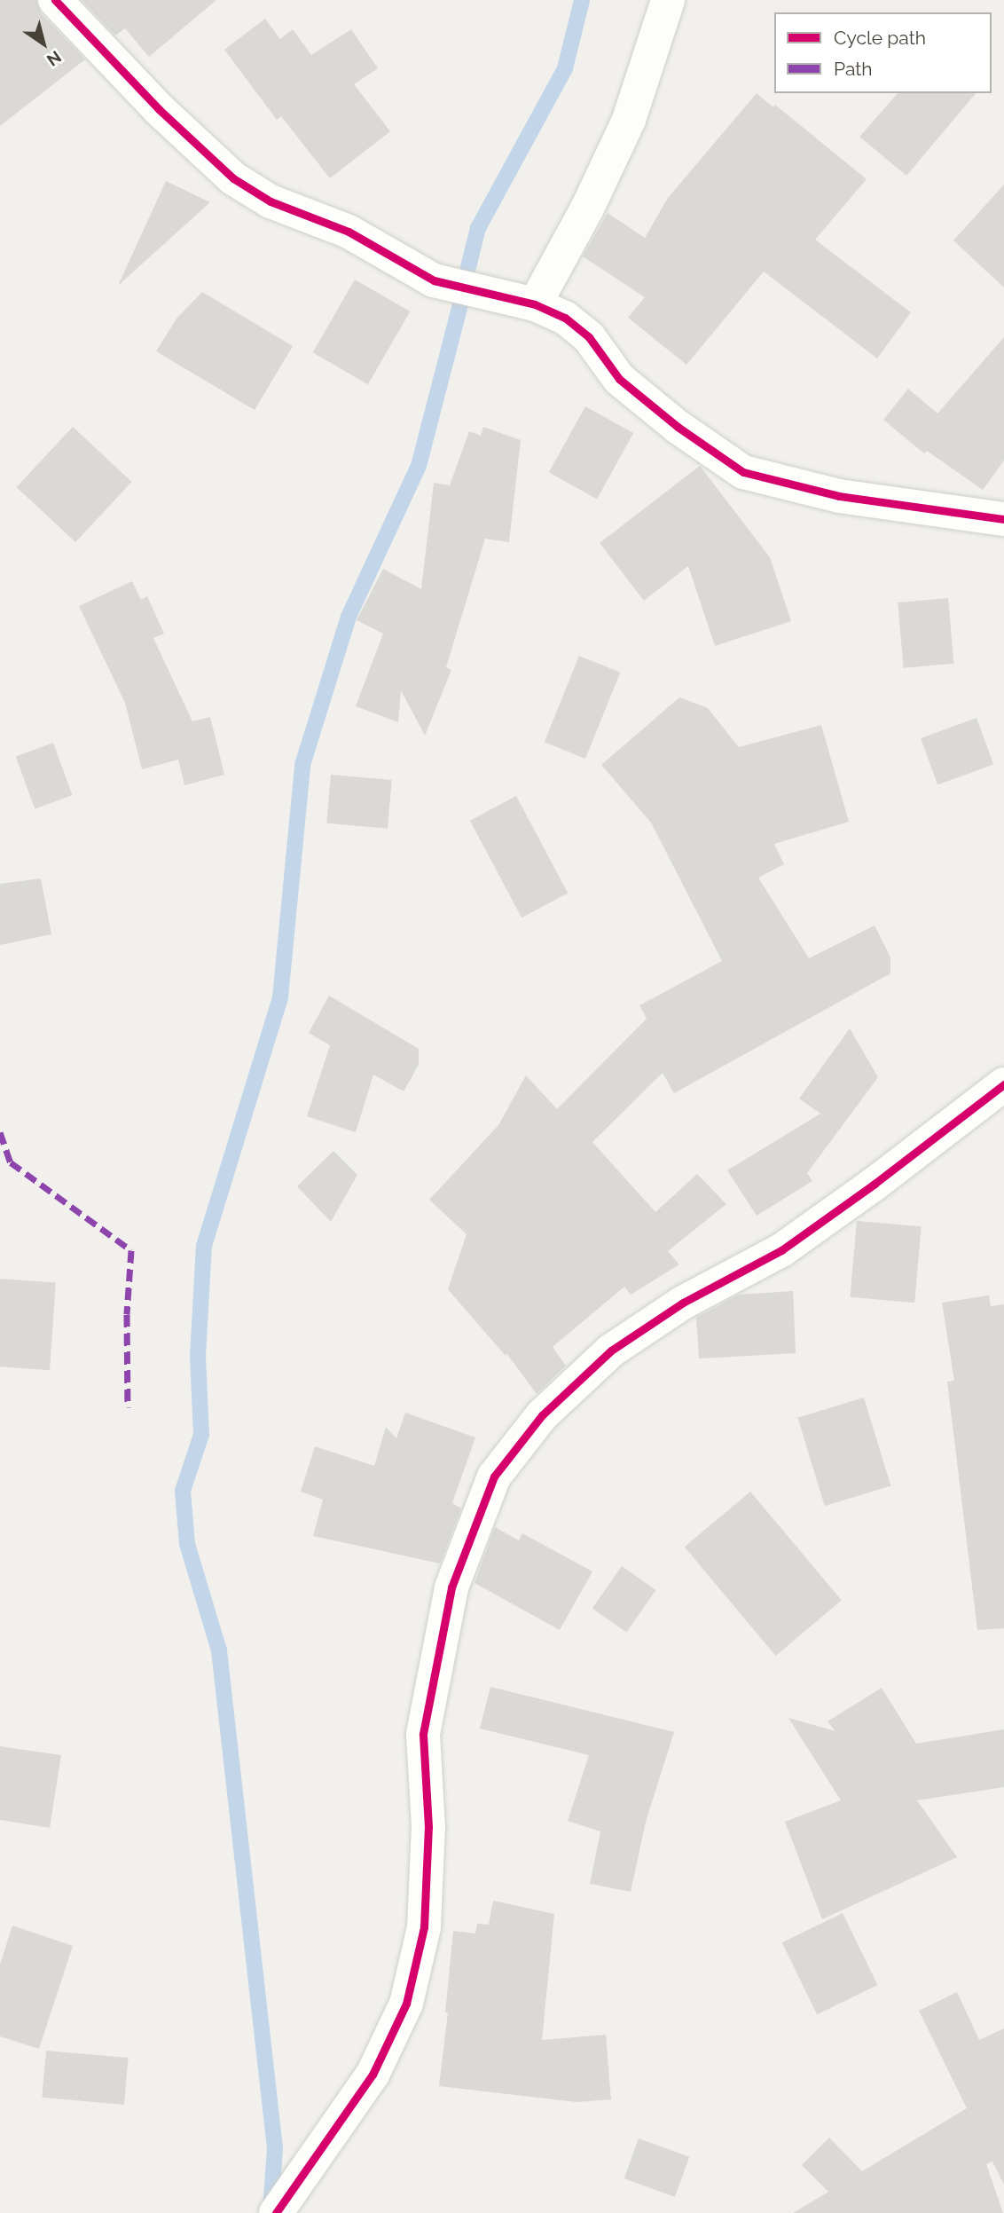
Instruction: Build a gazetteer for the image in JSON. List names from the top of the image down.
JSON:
{
  "legend": ["Cycle path", "Path"],
  "north": "bottom right"
}
